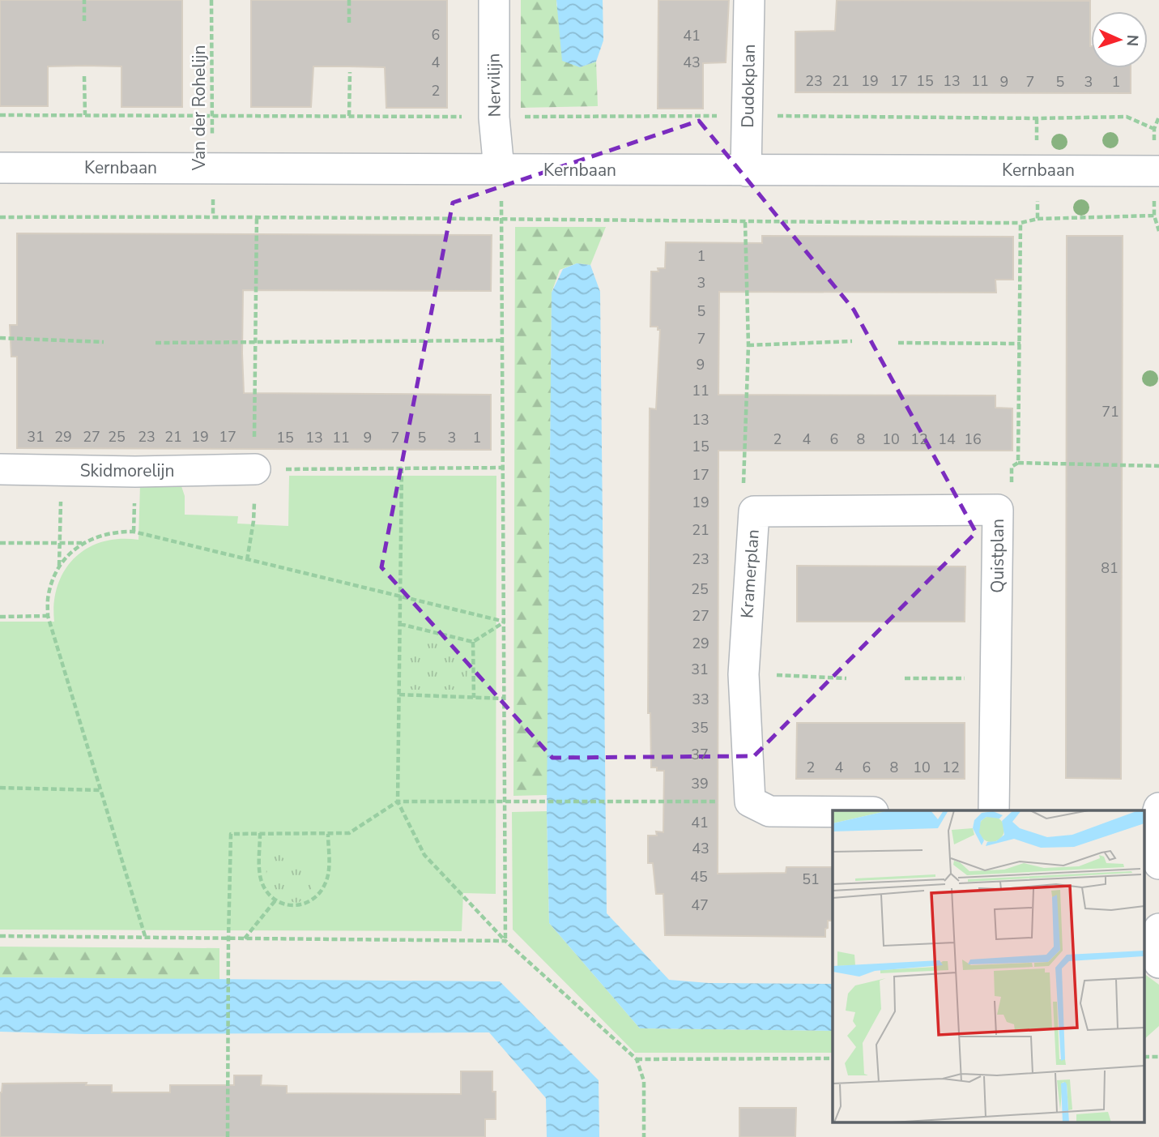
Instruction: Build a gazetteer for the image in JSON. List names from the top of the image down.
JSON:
{
  "streets": {
    "street": [
      "Nervilijn",
      "Dudokplan",
      "Kernbaan",
      "Skidmorelijn",
      "Quistplan",
      "Kramerplan"
    ],
    "path": ["Van der Rohelijn"]
  },
  "crossings": [
    ["Nervilijn", "Kernbaan"],
    ["Dudokplan", "Kernbaan"],
    ["Van der Rohelijn", "Kernbaan"],
    ["Quistplan", "Kramerplan"]
  ],
  "house_numbers": [
    "6",
    "41",
    "4",
    "43",
    "23",
    "21",
    "19",
    "17",
    "15",
    "13",
    "11",
    "9",
    "7",
    "5",
    "3",
    "1",
    "2",
    "1",
    "3",
    "5",
    "7",
    "9",
    "11",
    "71",
    "13",
    "31",
    "29",
    "27",
    "25",
    "23",
    "21",
    "19",
    "17",
    "15",
    "13",
    "11",
    "9",
    "7",
    "5",
    "3",
    "1",
    "2",
    "4",
    "6",
    "8",
    "10",
    "12",
    "14",
    "16",
    "15",
    "17",
    "19",
    "21",
    "23",
    "81",
    "25",
    "27",
    "29",
    "31",
    "33",
    "35",
    "37",
    "2",
    "4",
    "6",
    "8",
    "10",
    "12",
    "39",
    "41",
    "43",
    "45",
    "51",
    "47"
  ],
  "north": "right"
}
